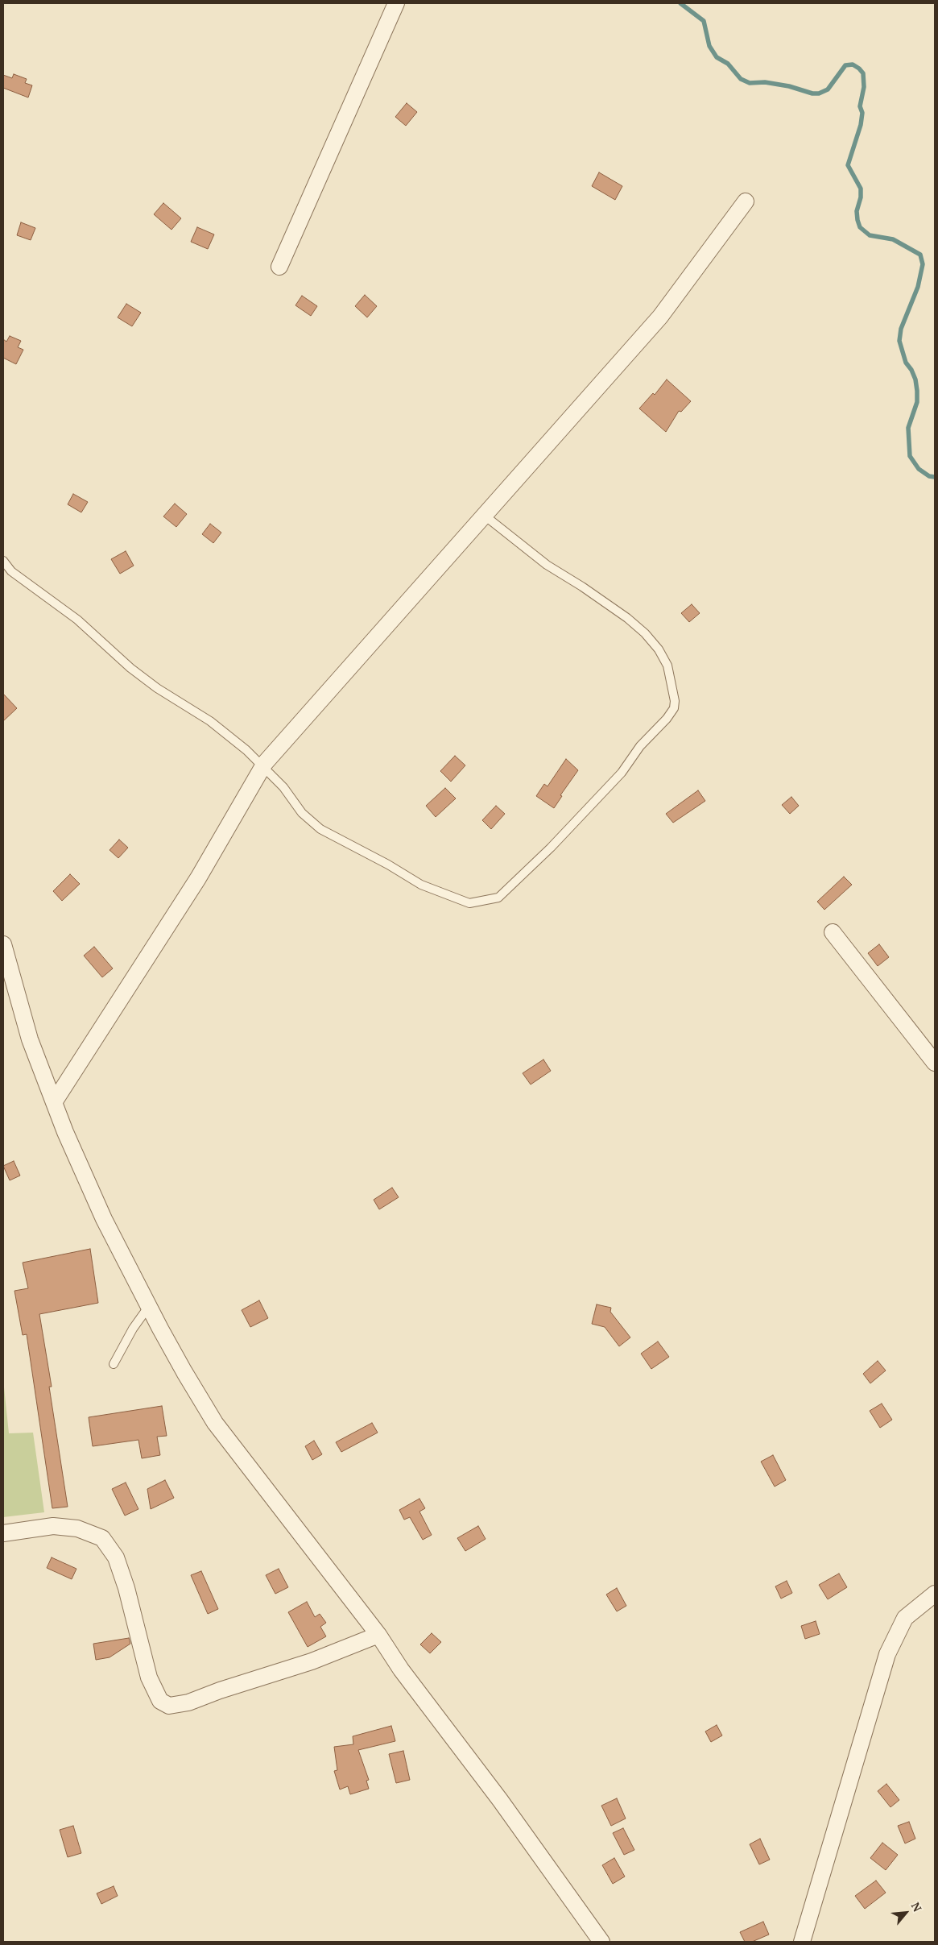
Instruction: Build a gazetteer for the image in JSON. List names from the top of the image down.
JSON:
{
  "north": "top right"
}
